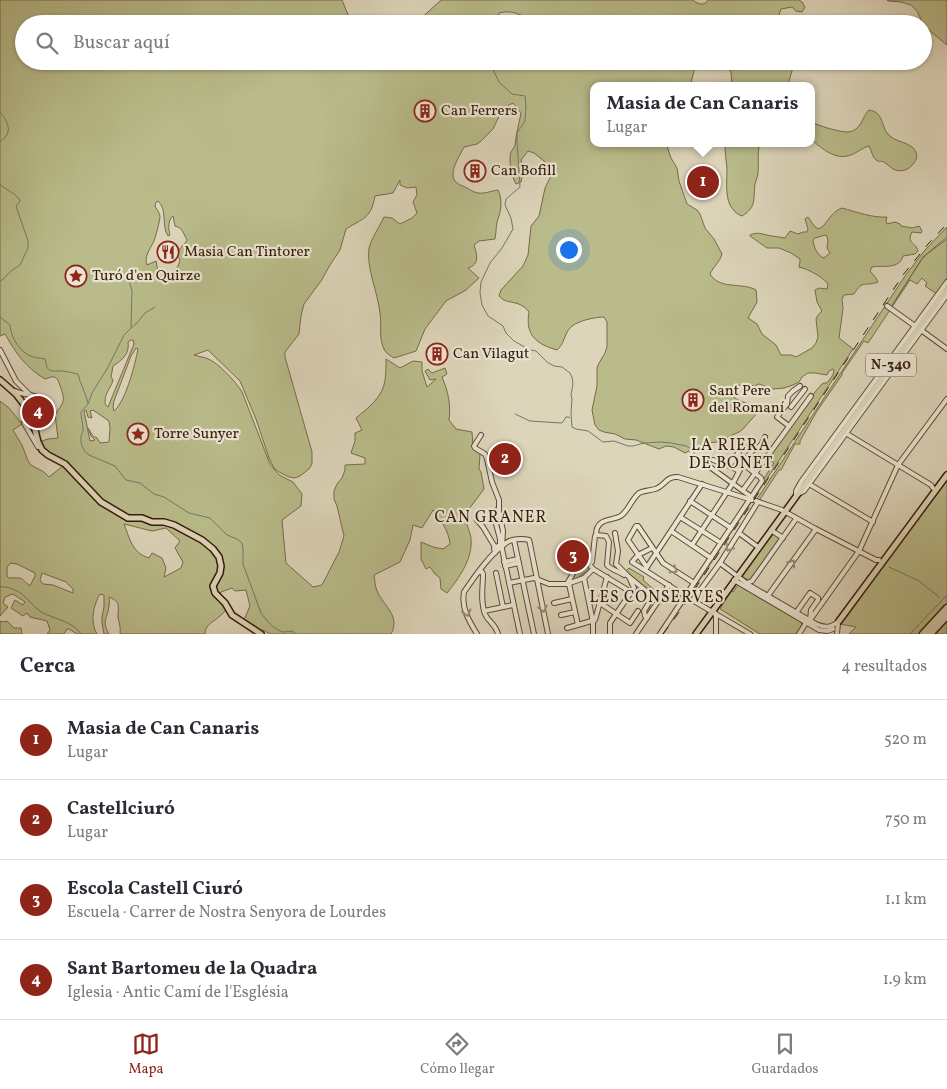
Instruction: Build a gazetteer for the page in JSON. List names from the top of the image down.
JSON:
{
  "streets": {
    "main road": ["N-340"]
  },
  "districts": ["LA RIERA DE BONET", "CAN GRANER", "LES CONSERVES"],
  "places": {
    "building": [
      "Can Ferrers",
      "Can Bofill",
      "Can Vilagut",
      "Sant Pere del Romaní"
    ],
    "restaurant": ["Masia Can Tintorer"],
    "place": ["Turó d'en Quirze", "Torre Sunyer"]
  },
  "page": {
    "search": "Buscar aquí",
    "popup": ["Masia de Can Canaris", "Lugar"],
    "pins": [
      "1",
      "4",
      "2",
      "3"
    ],
    "heading": ["Cerca", "4 resultados"],
    "list": [
      {
        "mark": "1",
        "name": "Masia de Can Canaris",
        "note": "Lugar",
        "value": "520 m"
      },
      {
        "mark": "2",
        "name": "Castellciuró",
        "note": "Lugar",
        "value": "750 m"
      },
      {
        "mark": "3",
        "name": "Escola Castell Ciuró",
        "note": "Escuela · Carrer de Nostra Senyora de Lourdes",
        "value": "1.1 km"
      },
      {
        "mark": "4",
        "name": "Sant Bartomeu de la Quadra",
        "note": "Iglesia · Antic Camí de l'Església",
        "value": "1.9 km"
      }
    ],
    "nav": ["Mapa", "Cómo llegar", "Guardados"]
  }
}
